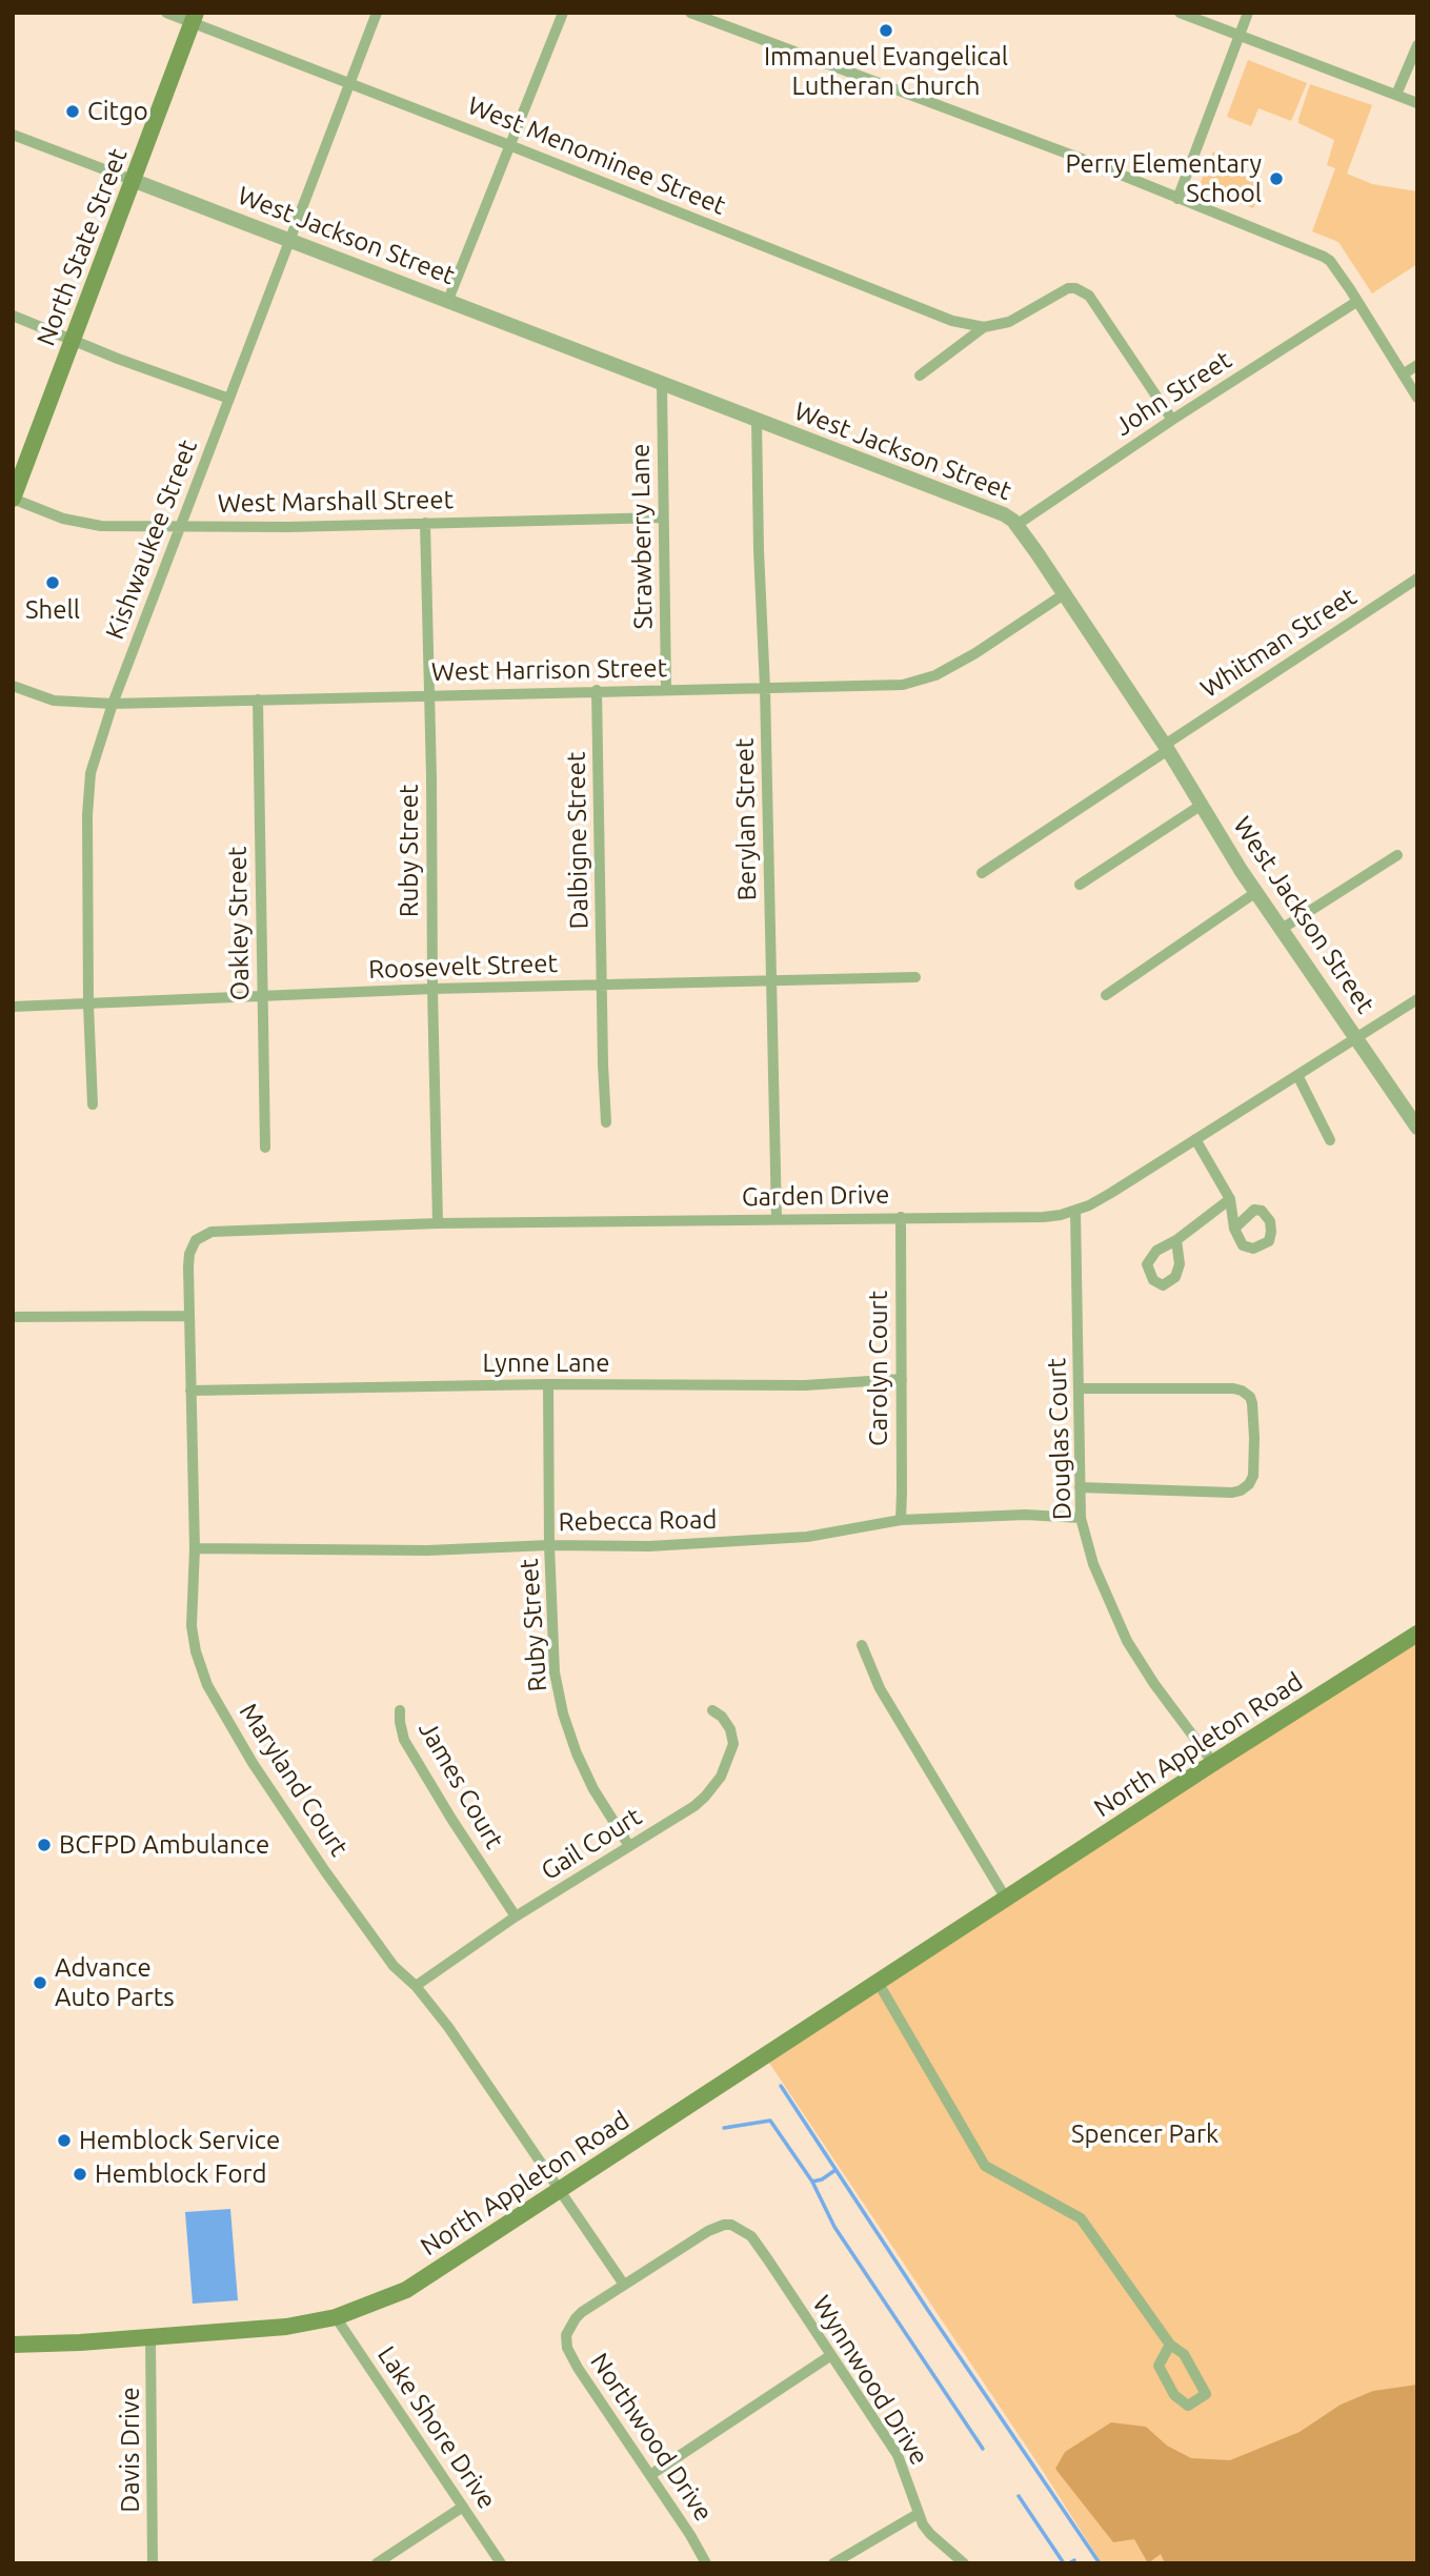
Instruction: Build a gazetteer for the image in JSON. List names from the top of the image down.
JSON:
{
  "streets": {
    "main road": ["North State Street", "North Appleton Road"],
    "street": [
      "West Menominee Street",
      "West Jackson Street",
      "John Street",
      "West Marshall Street",
      "Strawberry Lane",
      "Kishwaukee Street",
      "Whitman Street",
      "West Harrison Street",
      "Berylan Street",
      "Dalbigne Street",
      "Ruby Street",
      "Oakley Street",
      "Roosevelt Street",
      "Garden Drive",
      "Lynne Lane",
      "Carolyn Court",
      "Douglas Court",
      "Rebecca Road",
      "Maryland Court",
      "James Court",
      "Gail Court",
      "Wynnwood Drive",
      "Lake Shore Drive",
      "Northwood Drive",
      "Davis Drive"
    ]
  },
  "crossings": [
    ["West Menominee Street", "North State Street"],
    ["West Menominee Street", "Kishwaukee Street"],
    ["West Jackson Street", "North State Street"],
    ["West Jackson Street", "John Street"],
    ["West Jackson Street", "Strawberry Lane"],
    ["West Jackson Street", "Kishwaukee Street"],
    ["West Jackson Street", "Whitman Street"],
    ["West Jackson Street", "West Harrison Street"],
    ["West Jackson Street", "Berylan Street"],
    ["West Jackson Street", "Garden Drive"],
    ["North State Street", "West Marshall Street"],
    ["West Marshall Street", "Strawberry Lane"],
    ["West Marshall Street", "Kishwaukee Street"],
    ["West Marshall Street", "Ruby Street"],
    ["Strawberry Lane", "West Harrison Street"],
    ["Kishwaukee Street", "West Harrison Street"],
    ["Kishwaukee Street", "Roosevelt Street"],
    ["West Harrison Street", "Berylan Street"],
    ["West Harrison Street", "Dalbigne Street"],
    ["West Harrison Street", "Ruby Street"],
    ["West Harrison Street", "Oakley Street"],
    ["Berylan Street", "Roosevelt Street"],
    ["Berylan Street", "Garden Drive"],
    ["Dalbigne Street", "Roosevelt Street"],
    ["Ruby Street", "Roosevelt Street"],
    ["Ruby Street", "Garden Drive"],
    ["Ruby Street", "Lynne Lane"],
    ["Ruby Street", "Rebecca Road"],
    ["Ruby Street", "Gail Court"],
    ["Oakley Street", "Roosevelt Street"],
    ["Garden Drive", "Carolyn Court"],
    ["Garden Drive", "Douglas Court"],
    ["Garden Drive", "Maryland Court"],
    ["Lynne Lane", "Carolyn Court"],
    ["Lynne Lane", "Maryland Court"],
    ["Carolyn Court", "Rebecca Road"],
    ["Douglas Court", "Rebecca Road"],
    ["Douglas Court", "North Appleton Road"],
    ["Rebecca Road", "Maryland Court"],
    ["North Appleton Road", "Maryland Court"],
    ["North Appleton Road", "Lake Shore Drive"],
    ["North Appleton Road", "Davis Drive"],
    ["Maryland Court", "Gail Court"],
    ["Maryland Court", "Wynnwood Drive"],
    ["Maryland Court", "Northwood Drive"],
    ["James Court", "Gail Court"],
    ["Wynnwood Drive", "Northwood Drive"]
  ],
  "parks": ["Spencer Park"],
  "places": [
    "Immanuel Evangelical Lutheran Church",
    "Citgo",
    "Perry Elementary School",
    "Shell",
    "BCFPD Ambulance",
    "Advance Auto Parts",
    "Hemblock Service",
    "Hemblock Ford"
  ]
}
